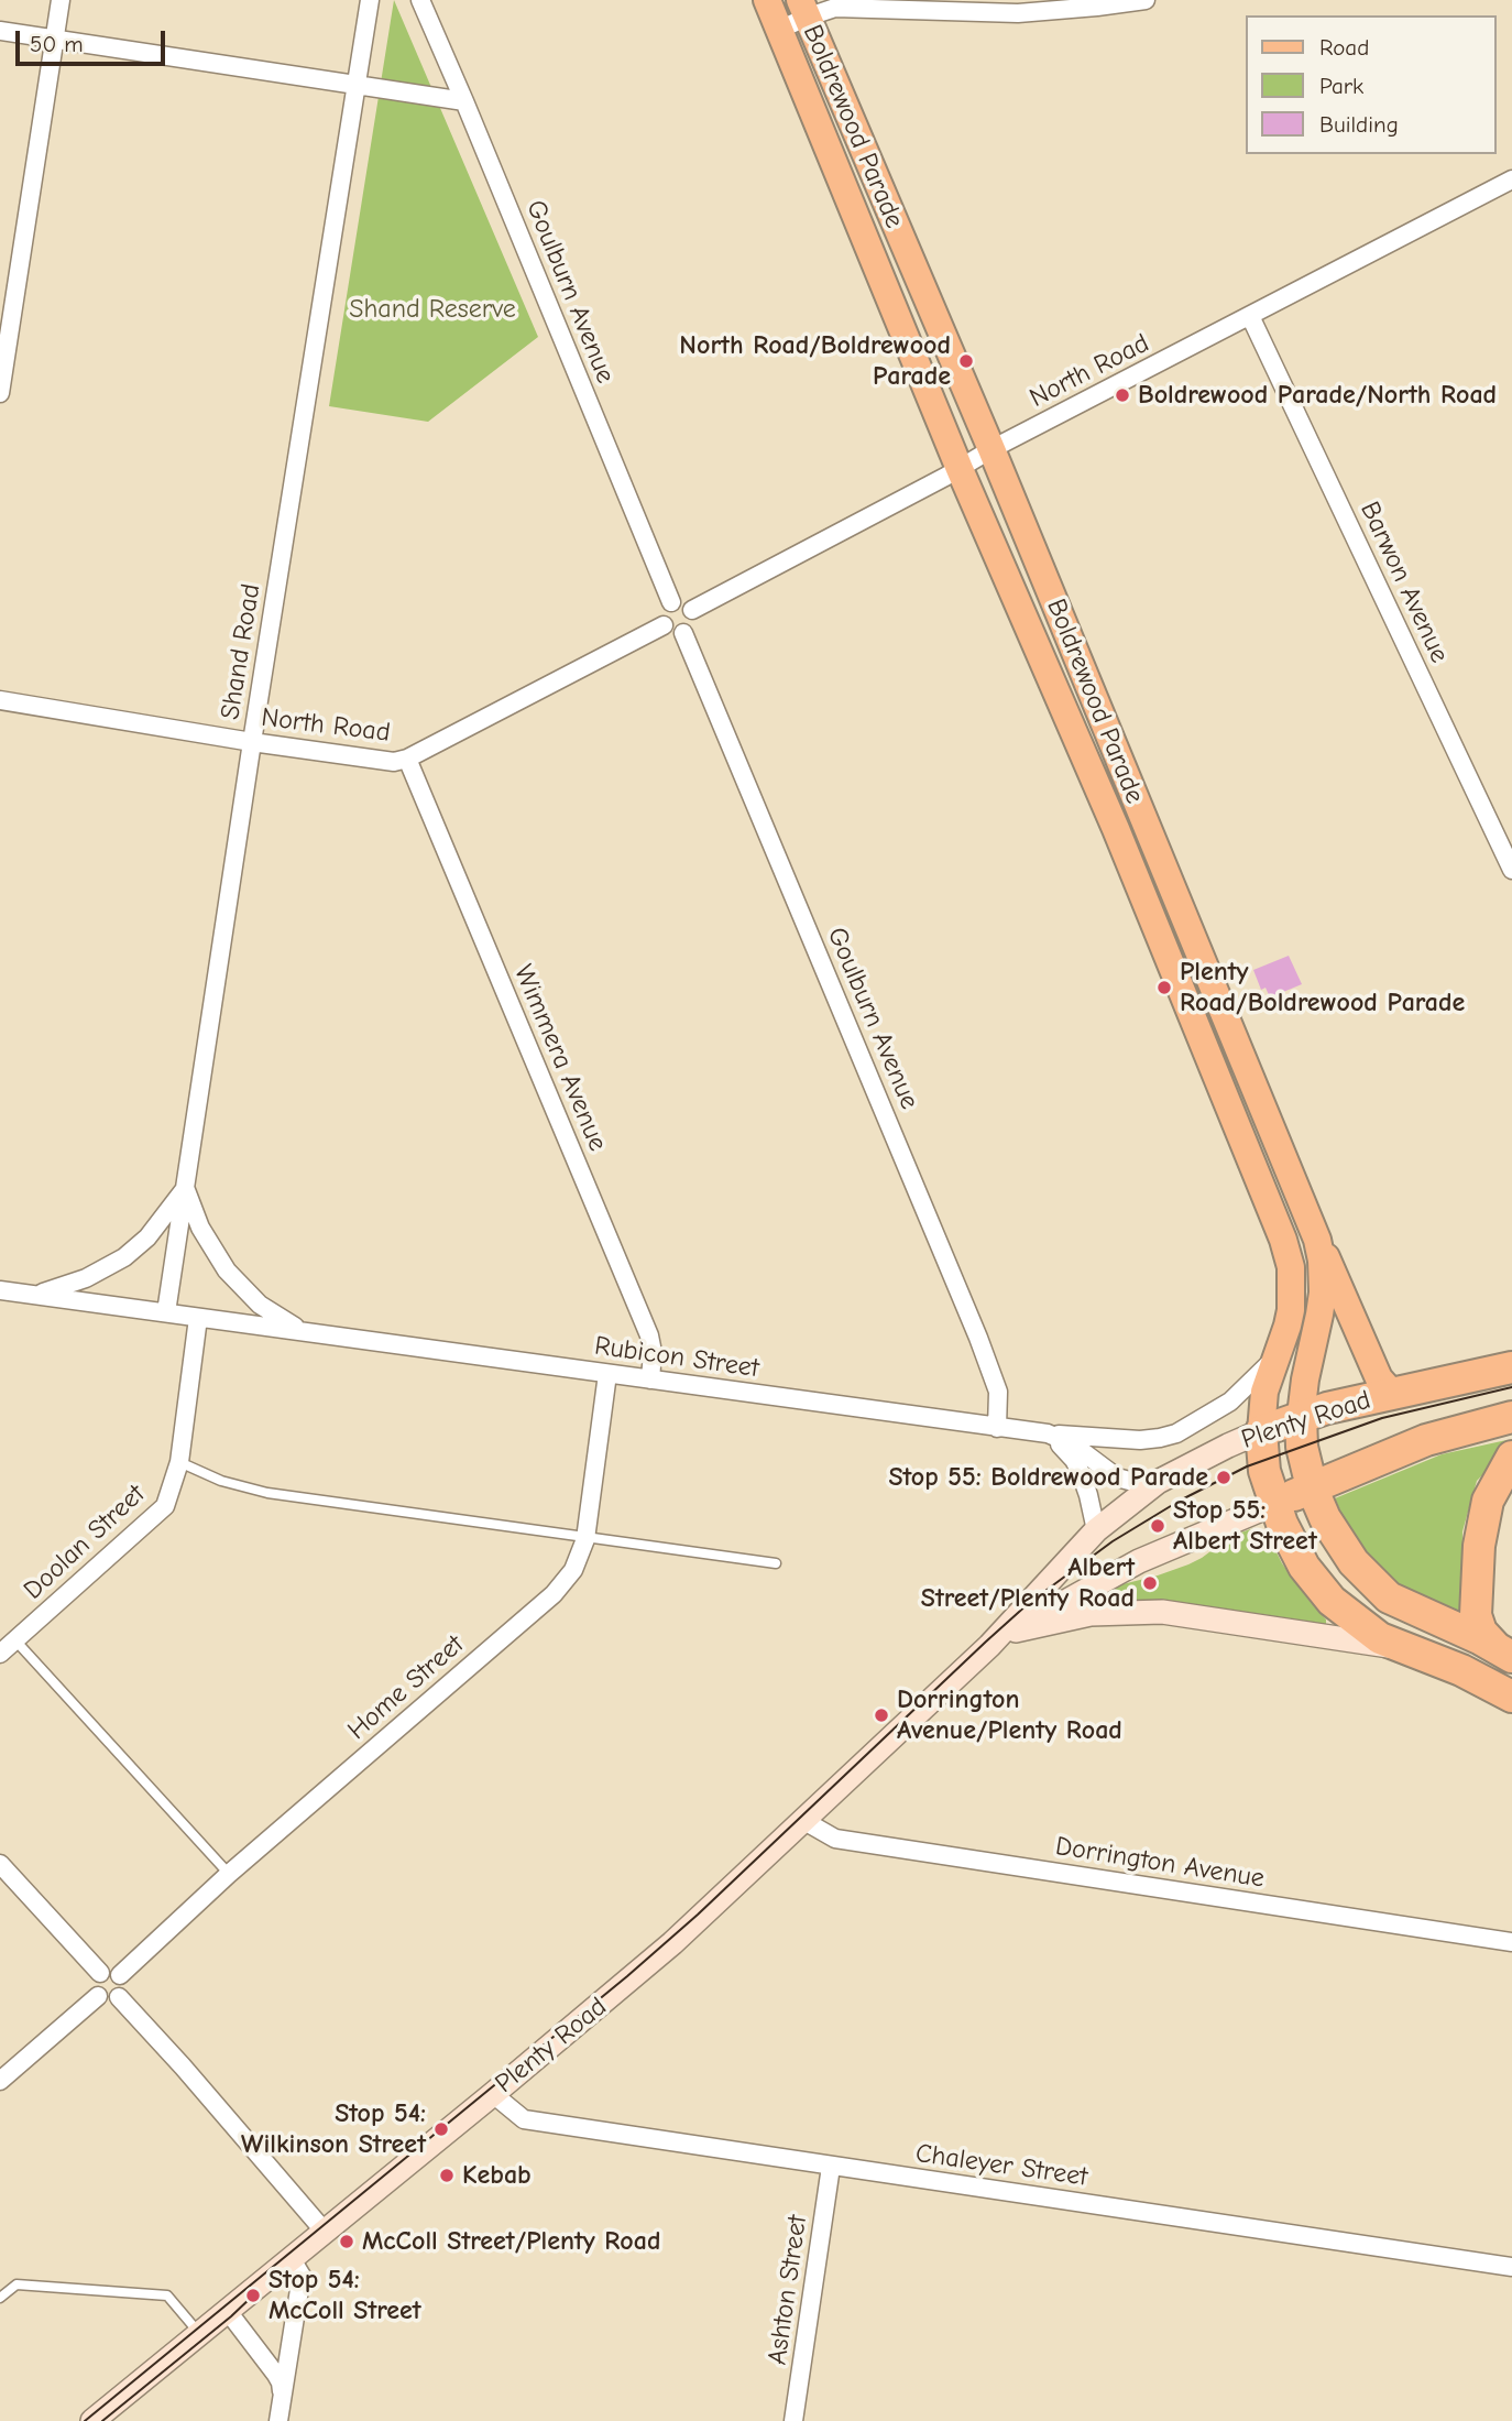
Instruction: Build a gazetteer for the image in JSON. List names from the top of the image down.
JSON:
{
  "streets": {
    "highway": ["Plenty Road"],
    "main road": ["Boldrewood Parade"],
    "street": [
      "Goulburn Avenue",
      "North Road",
      "Barwon Avenue",
      "Shand Road",
      "Wimmera Avenue",
      "Rubicon Street",
      "Doolan Street",
      "Home Street",
      "Dorrington Avenue",
      "Chaleyer Street",
      "Ashton Street"
    ]
  },
  "crossings": [
    ["Boldrewood Parade", "North Road"],
    ["Boldrewood Parade", "Rubicon Street"],
    ["Boldrewood Parade", "Plenty Road"],
    ["Goulburn Avenue", "North Road"],
    ["Goulburn Avenue", "Rubicon Street"],
    ["North Road", "Barwon Avenue"],
    ["North Road", "Shand Road"],
    ["North Road", "Wimmera Avenue"],
    ["Shand Road", "Rubicon Street"],
    ["Wimmera Avenue", "Rubicon Street"],
    ["Rubicon Street", "Plenty Road"],
    ["Rubicon Street", "Doolan Street"],
    ["Rubicon Street", "Home Street"],
    ["Plenty Road", "Dorrington Avenue"],
    ["Plenty Road", "Chaleyer Street"],
    ["Chaleyer Street", "Ashton Street"]
  ],
  "parks": ["Shand Reserve"],
  "places": [
    "North Road/Boldrewood Parade",
    "Boldrewood Parade/North Road",
    "Plenty Road/Boldrewood Parade",
    "Stop 55: Boldrewood Parade",
    "Stop 55: Albert Street",
    "Albert Street/Plenty Road",
    "Dorrington Avenue/Plenty Road",
    "Stop 54: Wilkinson Street",
    "Kebab",
    "McColl Street/Plenty Road",
    "Stop 54: McColl Street"
  ],
  "legend": ["Road", "Park", "Building"],
  "scale_bar": "50 m"
}
